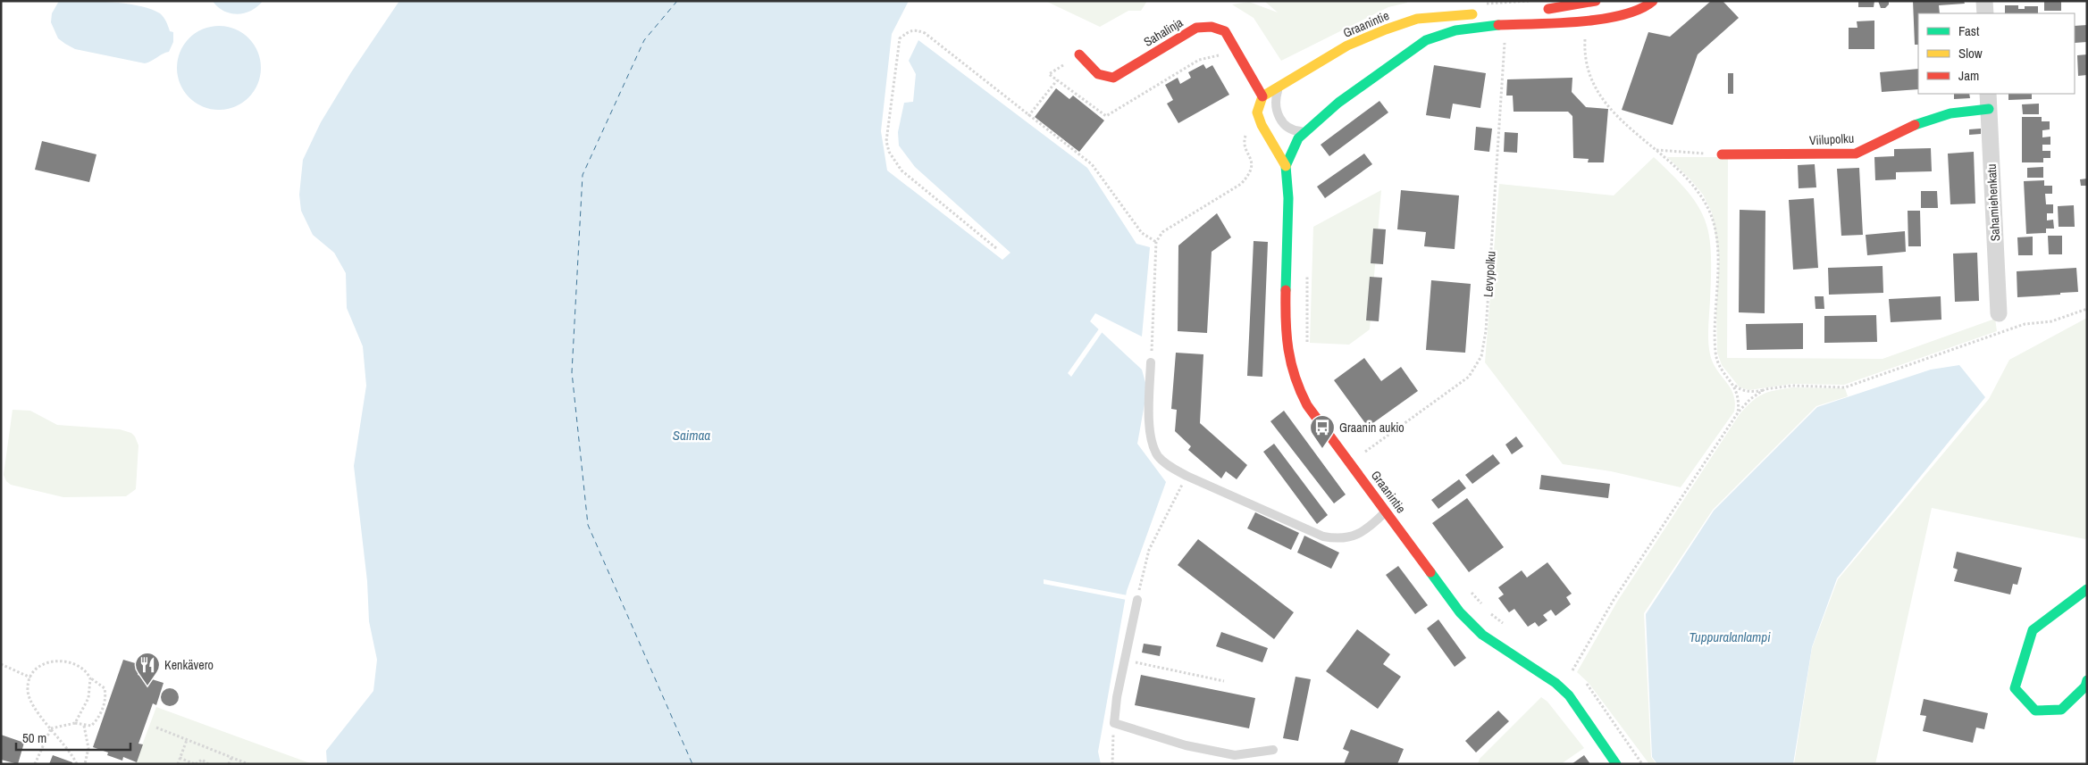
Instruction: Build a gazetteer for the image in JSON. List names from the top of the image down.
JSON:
{
  "streets": {
    "street": [
      "Graanintie",
      "Sahalinja",
      "Viilupolku",
      "Sahamiehenkatu"
    ],
    "path": ["Levypolku"]
  },
  "crossings": [
    ["Graanintie", "Sahalinja"],
    ["Viilupolku", "Sahamiehenkatu"]
  ],
  "water": ["Saimaa", "Tuppuralanlampi"],
  "places": {
    "bus stop": ["Graanin aukio"],
    "restaurant": ["Kenkävero"]
  },
  "legend": ["Fast", "Slow", "Jam"],
  "scale_bar": "50 m"
}
